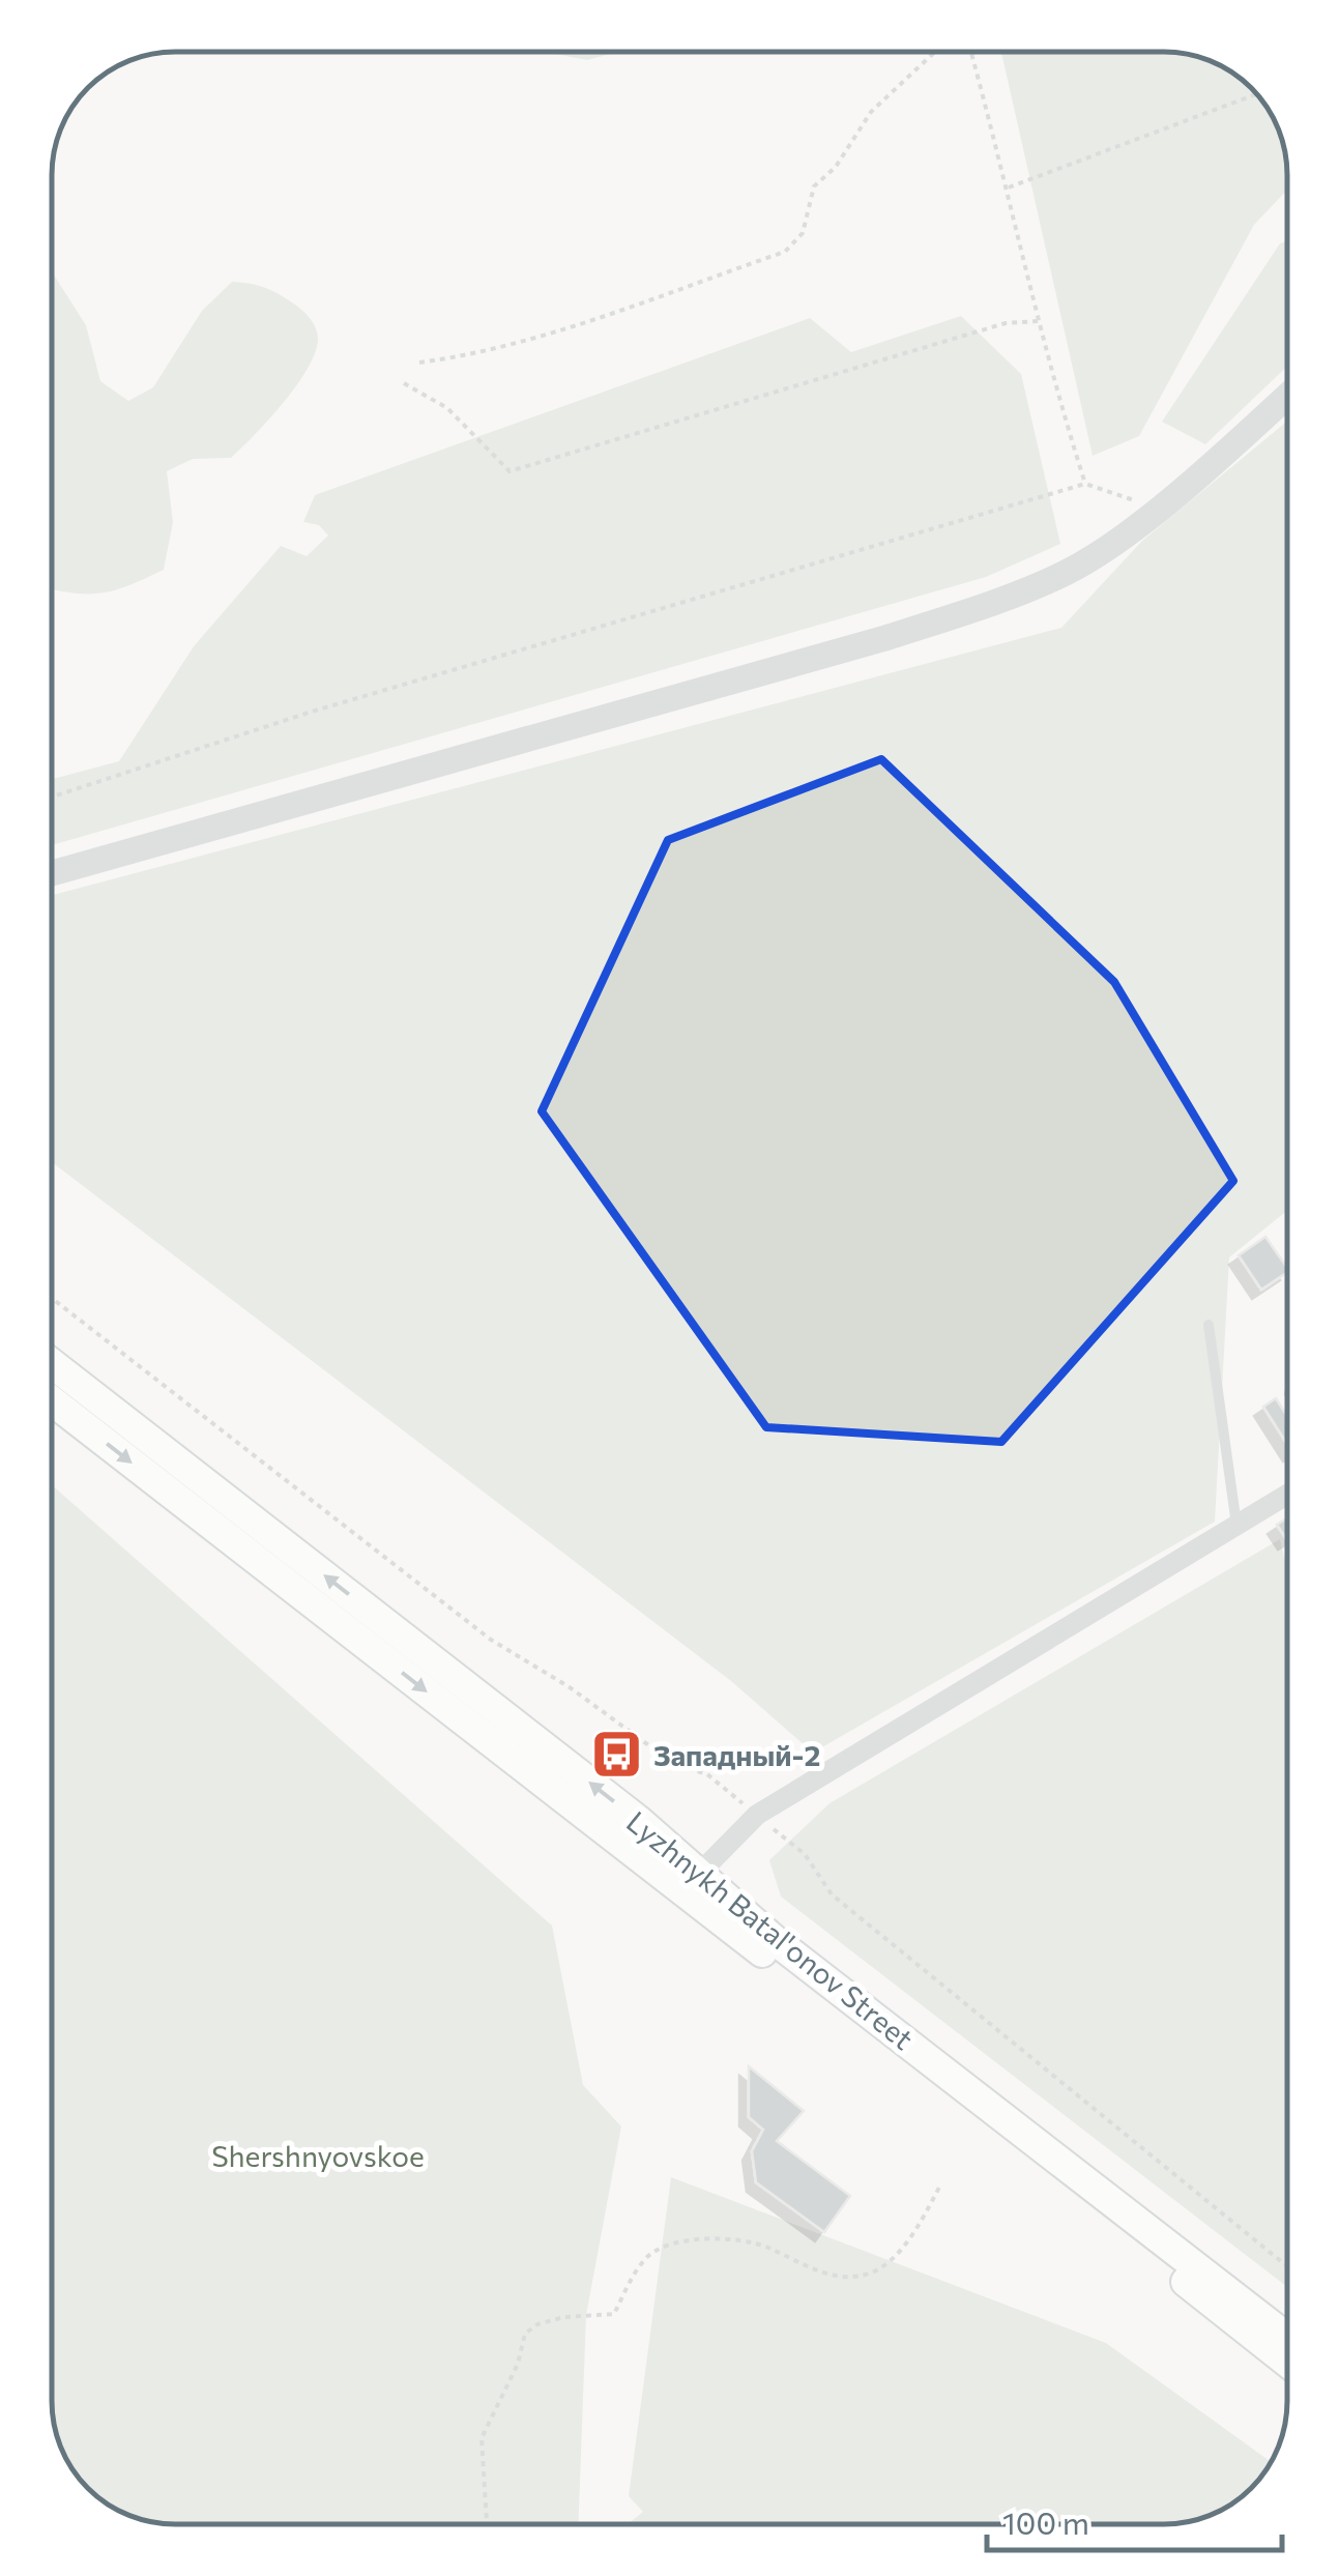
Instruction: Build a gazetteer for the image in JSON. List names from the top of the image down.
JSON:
{
  "streets": {
    "main road": ["Lyzhnykh Batal'onov Street"]
  },
  "parks": ["Shershnyovskoe"],
  "places": {
    "bus stop": ["Западный-2"]
  },
  "scale_bar": "100 m"
}
